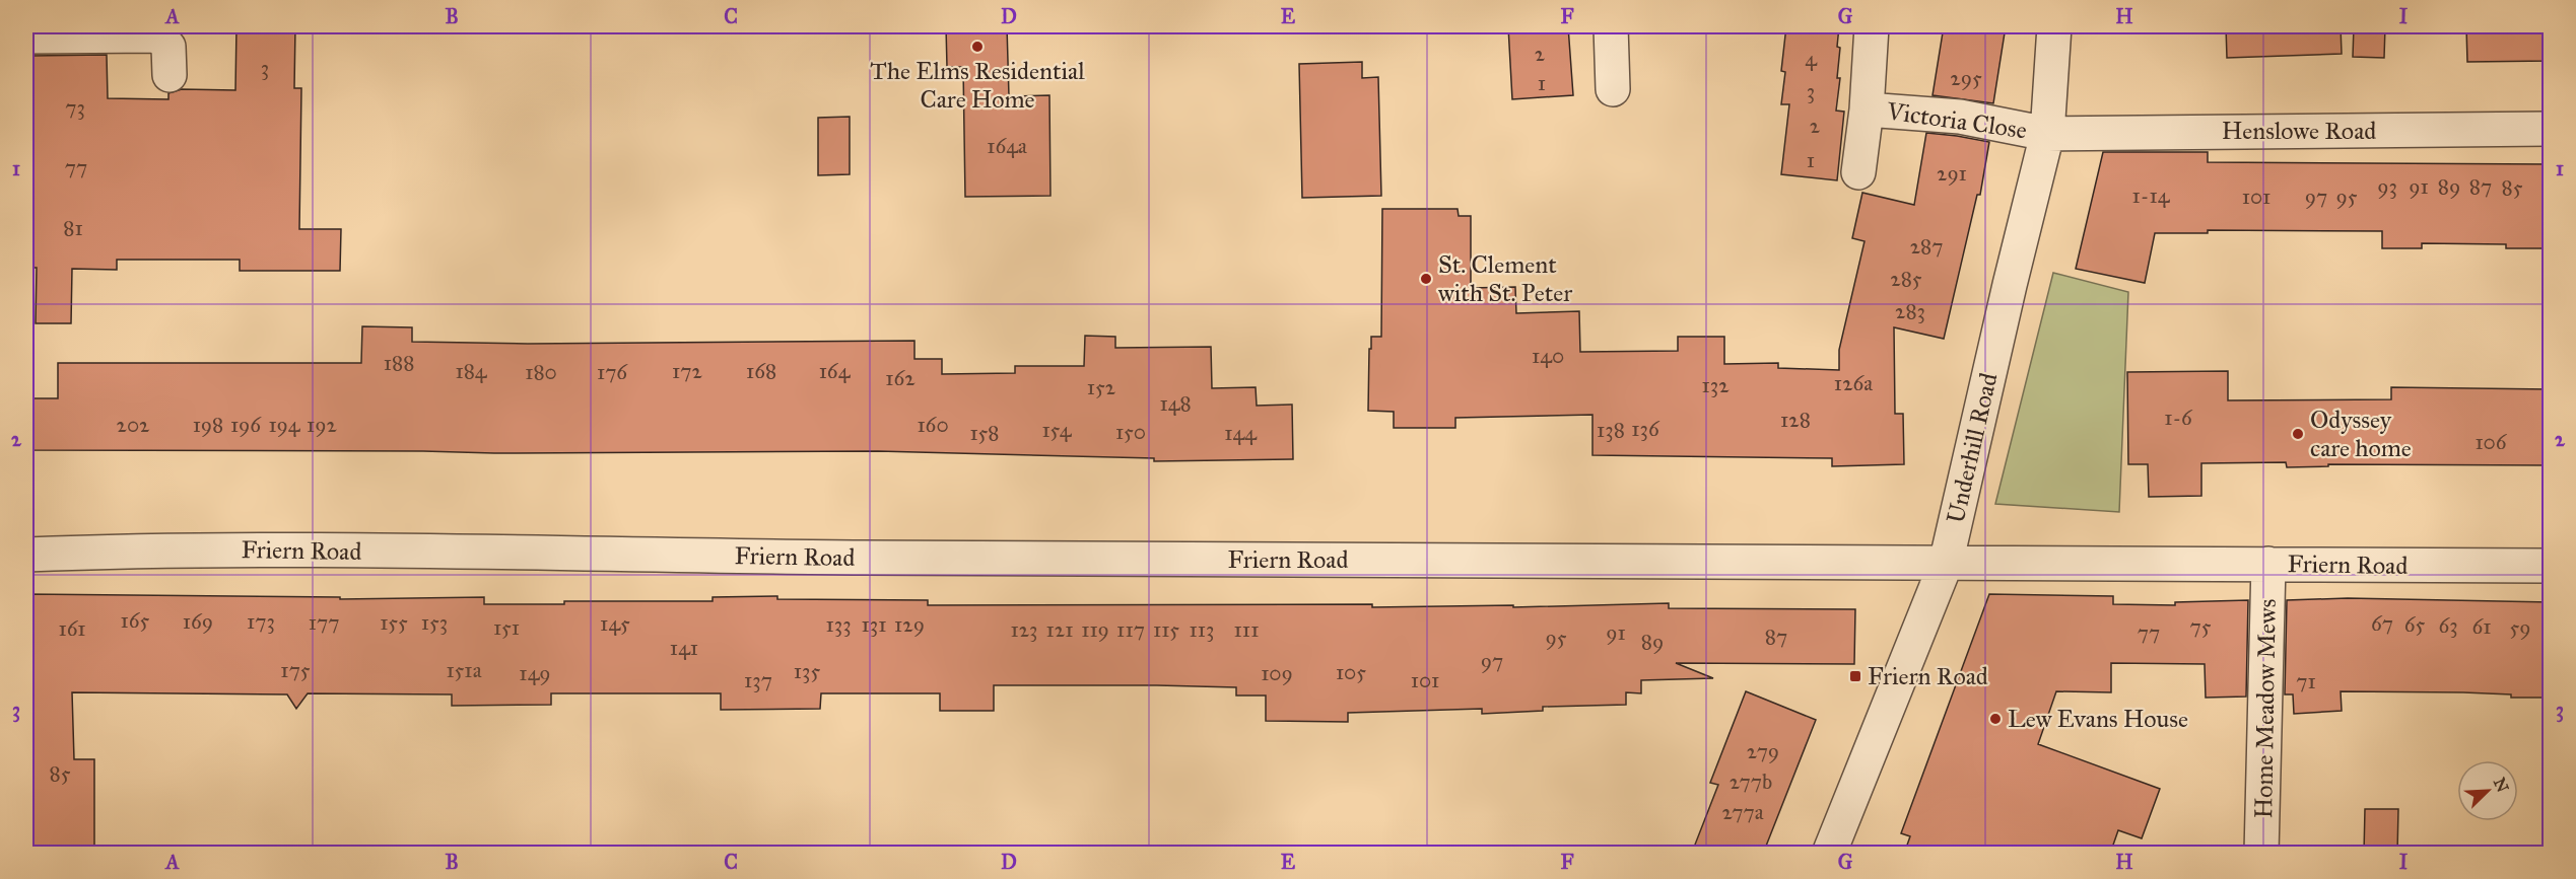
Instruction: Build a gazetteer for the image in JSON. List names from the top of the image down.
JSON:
{
  "streets": {
    "street": [
      "Victoria Close",
      "Henslowe Road",
      "Underhill Road",
      "Friern Road",
      "Home Meadow Mews"
    ]
  },
  "crossings": [
    ["Victoria Close", "Henslowe Road"],
    ["Victoria Close", "Underhill Road"],
    ["Henslowe Road", "Underhill Road"],
    ["Underhill Road", "Friern Road"],
    ["Friern Road", "Home Meadow Mews"]
  ],
  "places": {
    "other": [
      "The Elms Residential Care Home",
      "St. Clement with St. Peter",
      "Odyssey care home",
      "Lew Evans House"
    ],
    "transit": ["Friern Road"]
  },
  "house_numbers": [
    "2",
    "4",
    "3",
    "295",
    "1",
    "3",
    "73",
    "2",
    "164a",
    "1",
    "77",
    "291",
    "93",
    "91",
    "89",
    "87",
    "85",
    "1-14",
    "101",
    "97",
    "95",
    "81",
    "287",
    "285",
    "283",
    "140",
    "188",
    "184",
    "172",
    "168",
    "164",
    "180",
    "176",
    "162",
    "126a",
    "132",
    "152",
    "148",
    "1-6",
    "128",
    "202",
    "198",
    "196",
    "194",
    "192",
    "160",
    "136",
    "154",
    "138",
    "150",
    "158",
    "144",
    "106",
    "165",
    "169",
    "173",
    "177",
    "155",
    "153",
    "145",
    "67",
    "133",
    "131",
    "129",
    "65",
    "63",
    "75",
    "61",
    "151",
    "59",
    "161",
    "123",
    "121",
    "119",
    "117",
    "115",
    "113",
    "111",
    "91",
    "77",
    "87",
    "95",
    "89",
    "141",
    "97",
    "175",
    "151a",
    "135",
    "105",
    "149",
    "109",
    "137",
    "101",
    "71",
    "279",
    "85",
    "277b",
    "277a"
  ],
  "north": "top right",
  "grid": {
    "columns": [
      "A",
      "B",
      "C",
      "D",
      "E",
      "F",
      "G",
      "H",
      "I"
    ],
    "rows": ["1", "2", "3"]
  }
}
